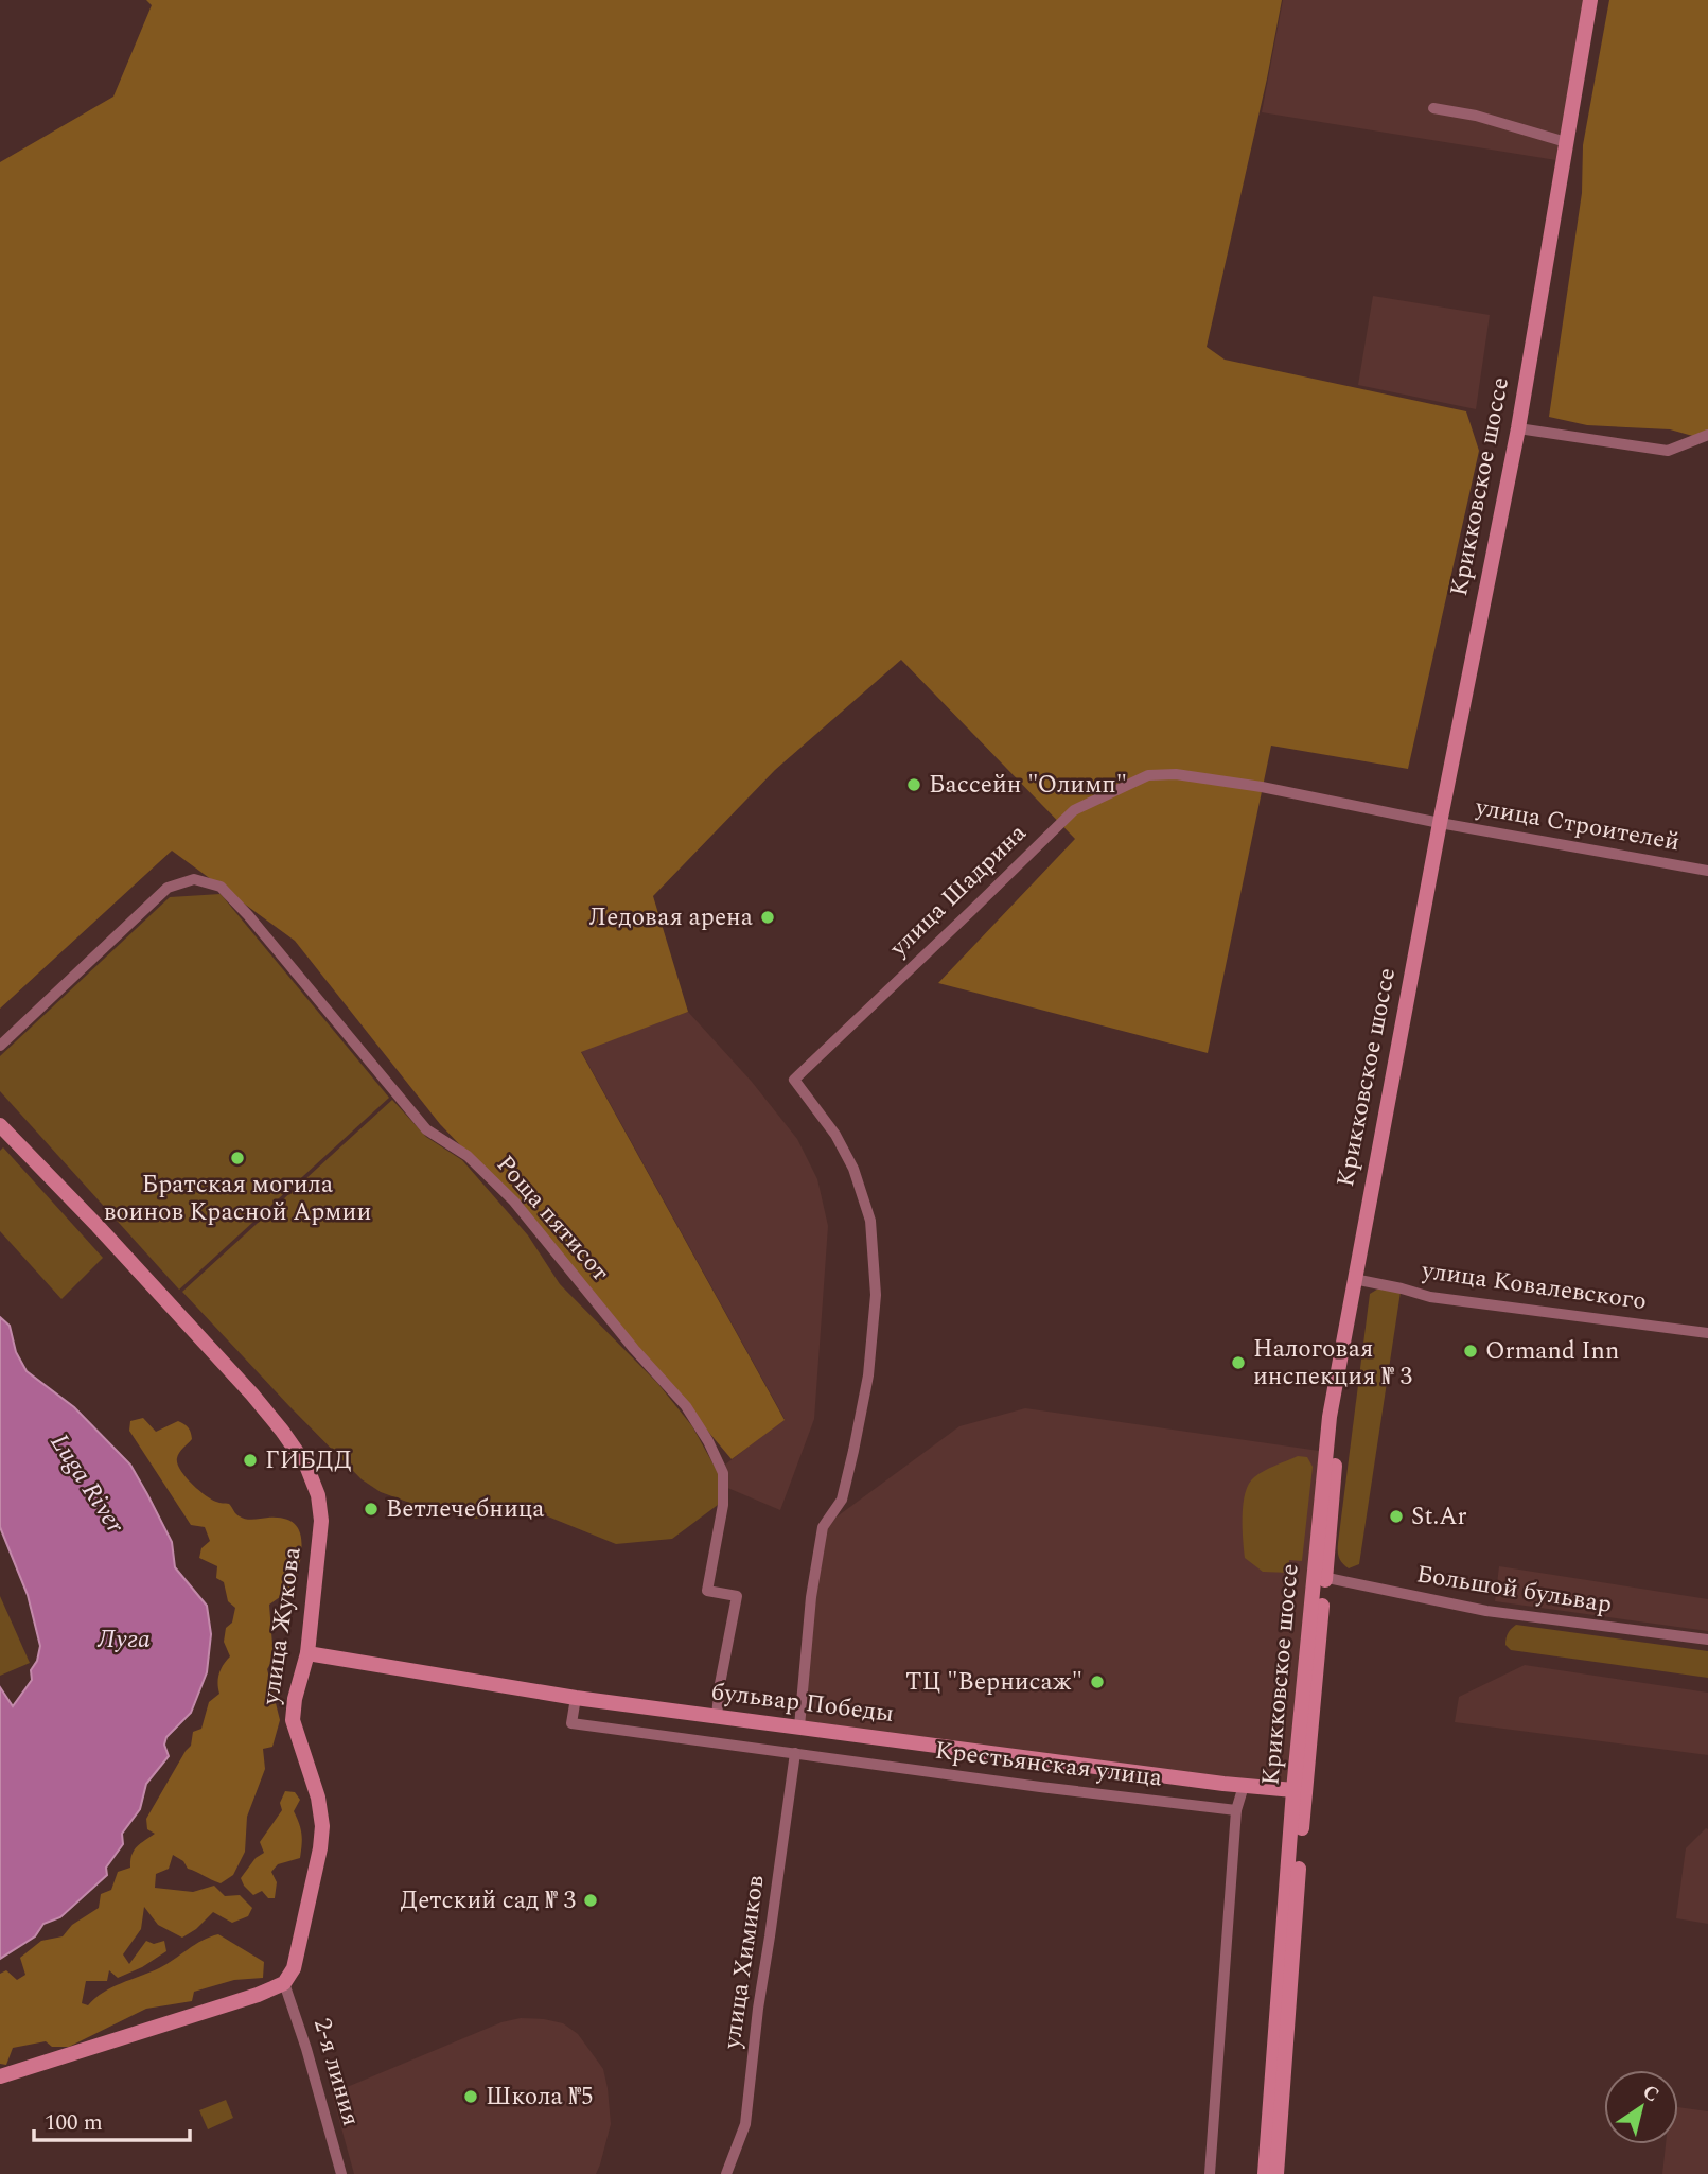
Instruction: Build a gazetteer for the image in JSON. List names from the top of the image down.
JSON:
{
  "streets": {
    "main road": ["Крикковское шоссе", "улица Жукова", "бульвар Победы"],
    "street": [
      "улица Строителей",
      "улица Шадрина",
      "Роща пятисот",
      "улица Ковалевского",
      "Большой бульвар",
      "Крестьянская улица",
      "улица Химиков",
      "2-я линия"
    ]
  },
  "crossings": [
    ["Крикковское шоссе", "улица Строителей"],
    ["Крикковское шоссе", "улица Шадрина"],
    ["Крикковское шоссе", "улица Ковалевского"],
    ["Крикковское шоссе", "Большой бульвар"],
    ["Крикковское шоссе", "бульвар Победы"],
    ["улица Строителей", "улица Шадрина"],
    ["улица Шадрина", "бульвар Победы"],
    ["Роща пятисот", "бульвар Победы"],
    ["улица Жукова", "бульвар Победы"],
    ["улица Жукова", "2-я линия"],
    ["бульвар Победы", "Крестьянская улица"],
    ["Крестьянская улица", "улица Химиков"]
  ],
  "water": ["Luga River", "Луга"],
  "places": [
    "Бассейн \"Олимп\"",
    "Ледовая арена",
    "Братская могила воинов Красной Армии",
    "Ormand Inn",
    "Налоговая инспекция № 3",
    "ГИБДД",
    "Ветлечебница",
    "St.Ar",
    "ТЦ \"Вернисаж\"",
    "Детский сад № 3",
    "Школа №5"
  ],
  "scale_bar": "100 m",
  "north": "top right"
}
